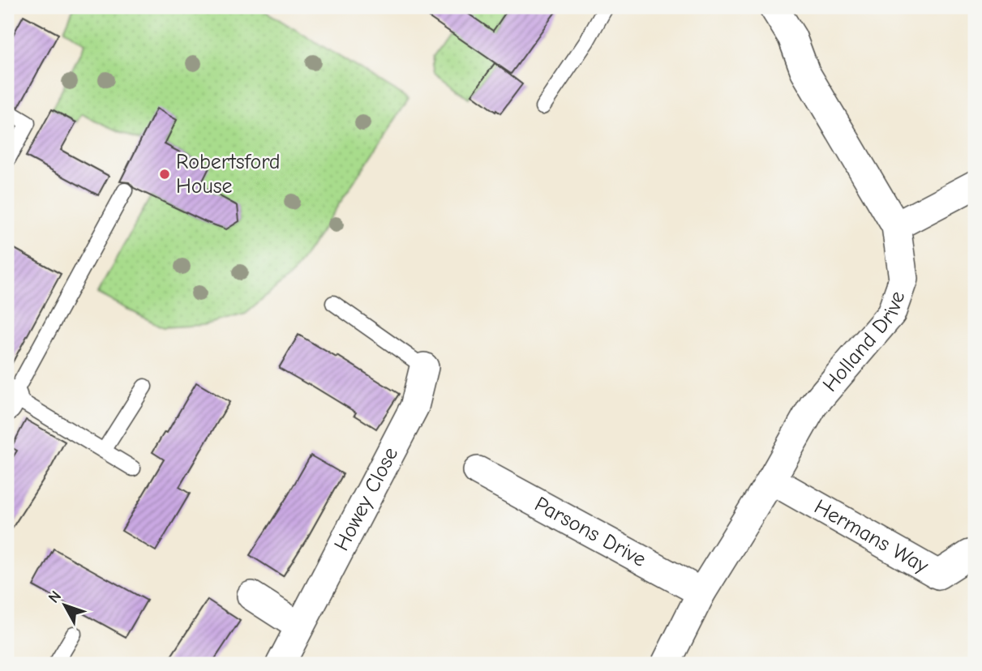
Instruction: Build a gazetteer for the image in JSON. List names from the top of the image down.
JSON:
{
  "streets": {
    "street": [
      "Holland Drive",
      "Howey Close",
      "Parsons Drive",
      "Hermans Way"
    ]
  },
  "crossings": [
    ["Holland Drive", "Parsons Drive"],
    ["Holland Drive", "Hermans Way"]
  ],
  "places": ["Robertsford House"],
  "north": "top left"
}
